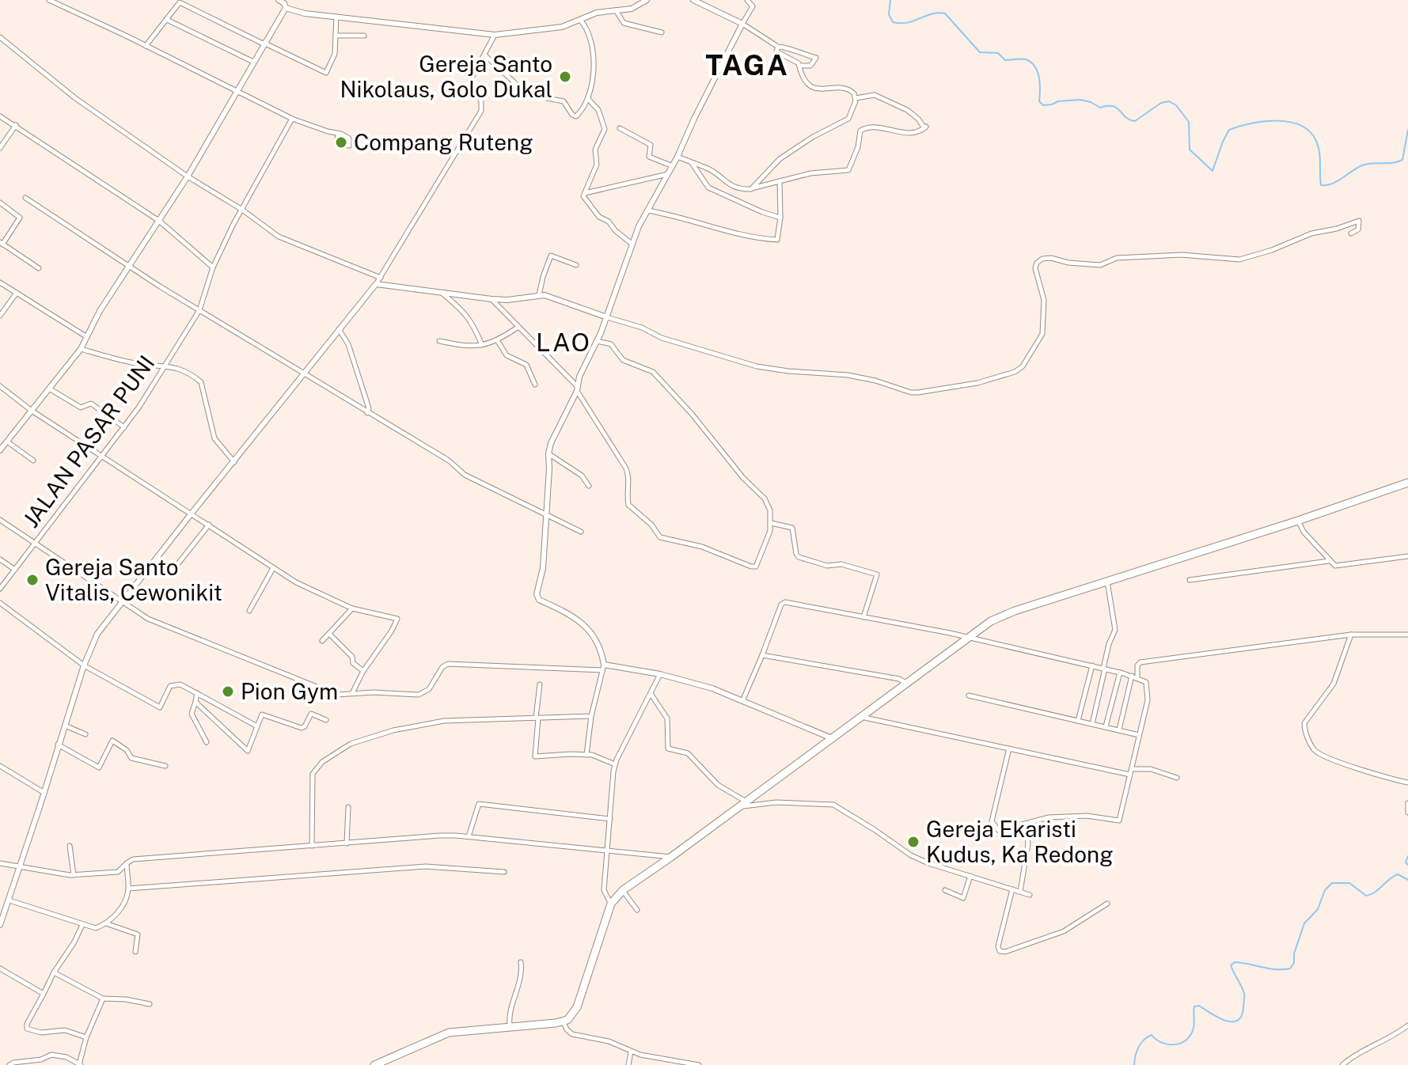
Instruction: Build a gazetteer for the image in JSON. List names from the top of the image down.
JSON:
{
  "streets": {
    "street": ["JALAN PASAR PUNI"]
  },
  "districts": ["TAGA", "LAO"],
  "places": [
    "Gereja Santo Nikolaus, Golo Dukal",
    "Compang Ruteng",
    "Gereja Santo Vitalis, Cewonikit",
    "Pion Gym",
    "Gereja Ekaristi Kudus, Ka Redong"
  ]
}
